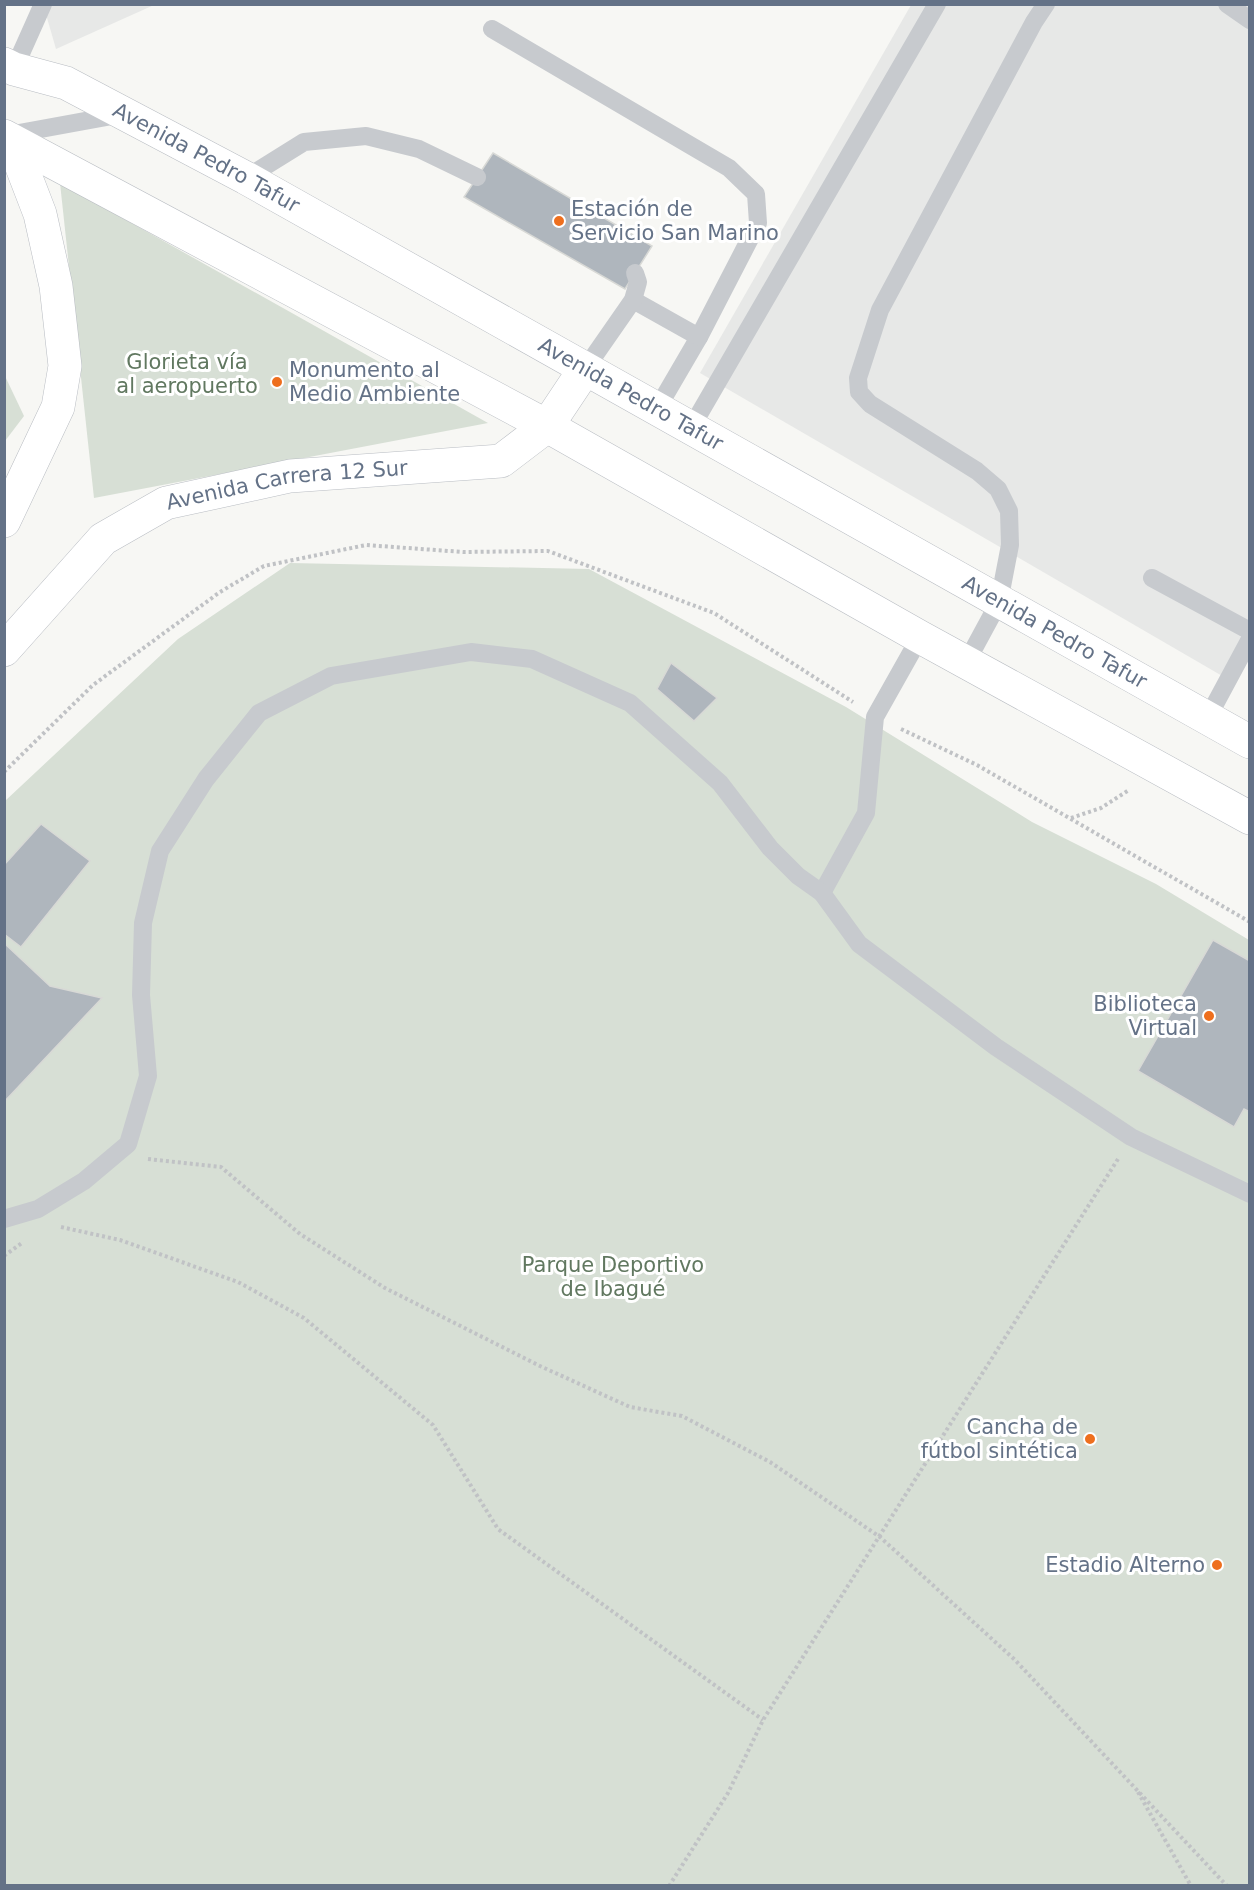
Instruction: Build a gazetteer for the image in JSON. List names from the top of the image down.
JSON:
{
  "streets": {
    "main road": ["Avenida Pedro Tafur", "Avenida Carrera 12 Sur"]
  },
  "crossings": [
    ["Avenida Pedro Tafur", "Avenida Carrera 12 Sur"]
  ],
  "parks": ["Glorieta vía al aeropuerto", "Parque Deportivo de Ibagué"],
  "places": [
    "Estación de Servicio San Marino",
    "Monumento al Medio Ambiente",
    "Biblioteca Virtual",
    "Cancha de fútbol sintética",
    "Estadio Alterno"
  ]
}
